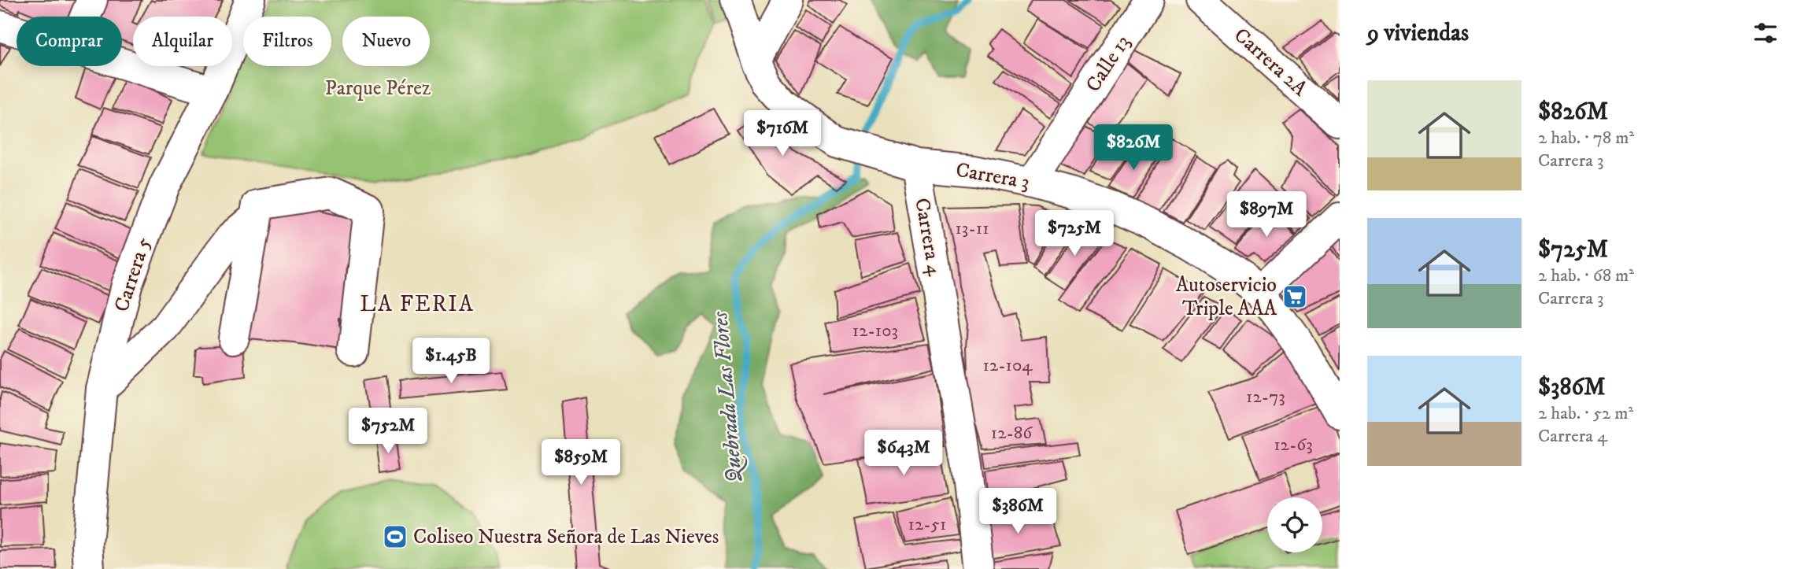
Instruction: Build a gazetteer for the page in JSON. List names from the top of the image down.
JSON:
{
  "streets": {
    "street": [
      "Carrera 2A",
      "Calle 13",
      "Carrera 3",
      "Carrera 4",
      "Carrera 5"
    ]
  },
  "crossings": [
    ["Calle 13", "Carrera 3"],
    ["Carrera 3", "Carrera 4"]
  ],
  "districts": ["LA FERIA"],
  "water": ["Quebrada Las Flores"],
  "parks": ["Parque Pérez"],
  "places": {
    "supermarket": ["Autoservicio Triple AAA"],
    "sports": ["Coliseo Nuestra Señora de Las Nieves"]
  },
  "house_numbers": [
    "13-11",
    "12-103",
    "12-104",
    "12-73",
    "12-86",
    "12-63",
    "12-51"
  ],
  "page": {
    "heading": "9 viviendas",
    "chip": [
      "Comprar",
      "Alquilar",
      "Filtros",
      "Nuevo"
    ],
    "list": [
      {
        "name": "$826M",
        "note": "2 hab. · 78 m² · Carrera 3"
      },
      {
        "name": "$725M",
        "note": "2 hab. · 68 m² · Carrera 3"
      },
      {
        "name": "$386M",
        "note": "2 hab. · 52 m² · Carrera 4"
      }
    ],
    "price": [
      "$716M",
      "$826M",
      "$897M",
      "$725M",
      "$1.45B",
      "$752M",
      "$643M",
      "$859M",
      "$386M"
    ]
  }
}
